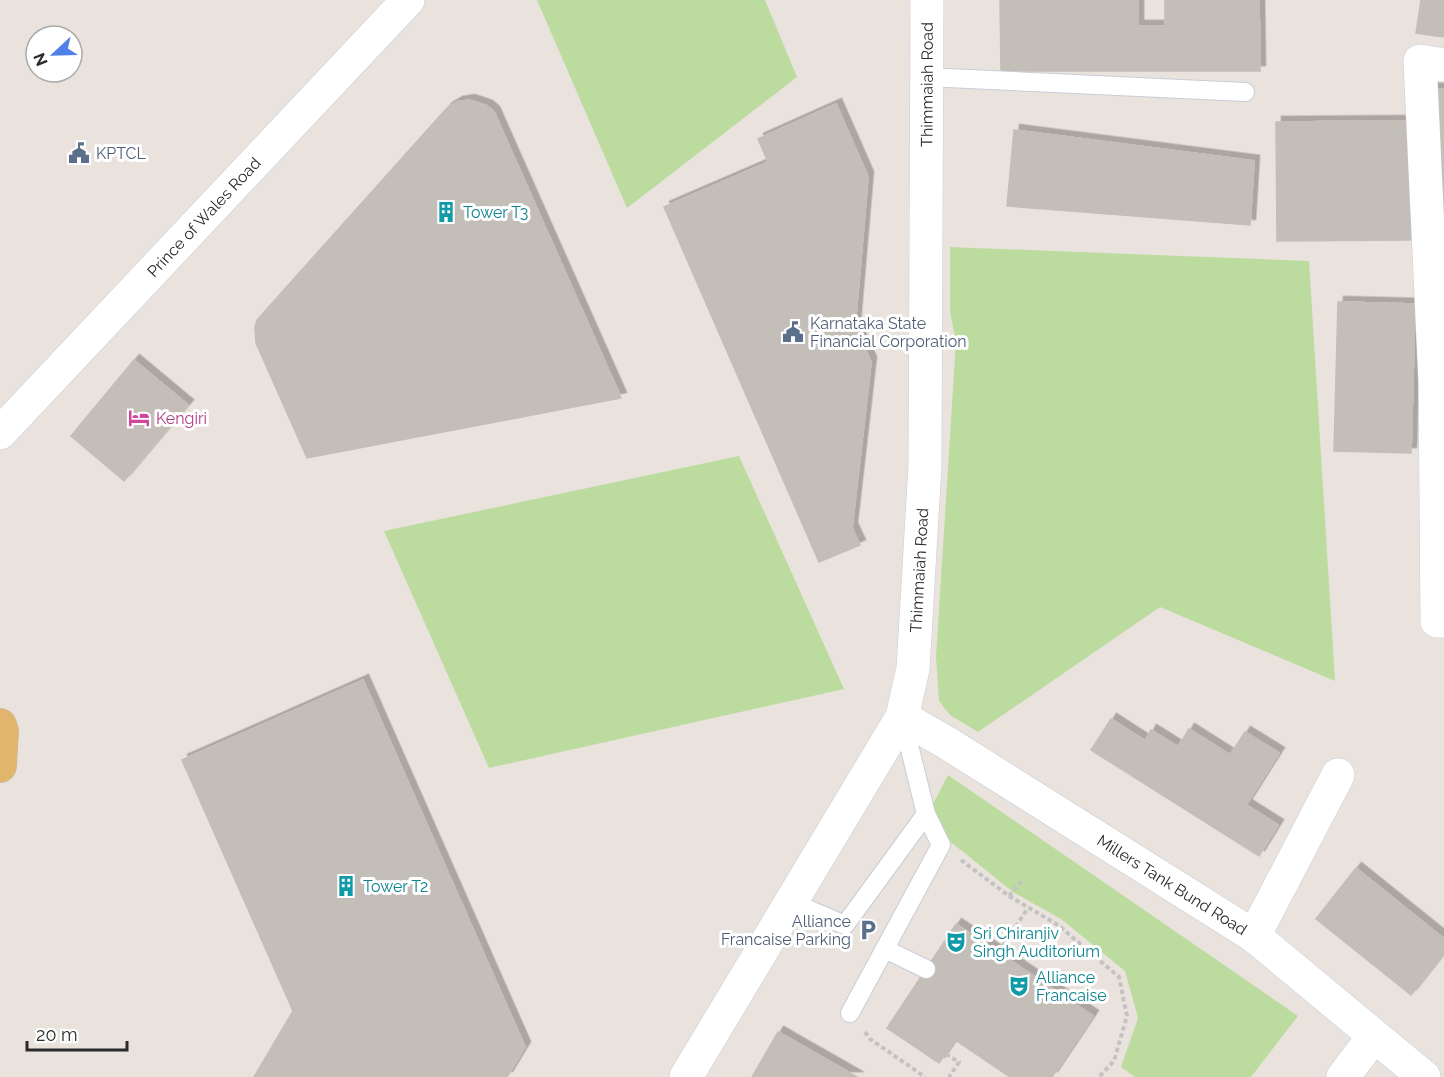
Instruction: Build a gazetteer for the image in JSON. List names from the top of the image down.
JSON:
{
  "streets": {
    "street": ["Thimmaiah Road", "Prince of Wales Road", "Millers Tank Bund Road"]
  },
  "crossings": [
    ["Thimmaiah Road", "Millers Tank Bund Road"]
  ],
  "places": {
    "public building": ["KPTCL", "Karnataka State Financial Corporation"],
    "building": ["Tower T3", "Tower T2"],
    "hotel": ["Kengiri"],
    "parking": ["Alliance Francaise Parking"],
    "theatre": ["Sri Chiranjiv Singh Auditorium", "Alliance Francaise"]
  },
  "scale_bar": "20 m",
  "north": "left"
}
